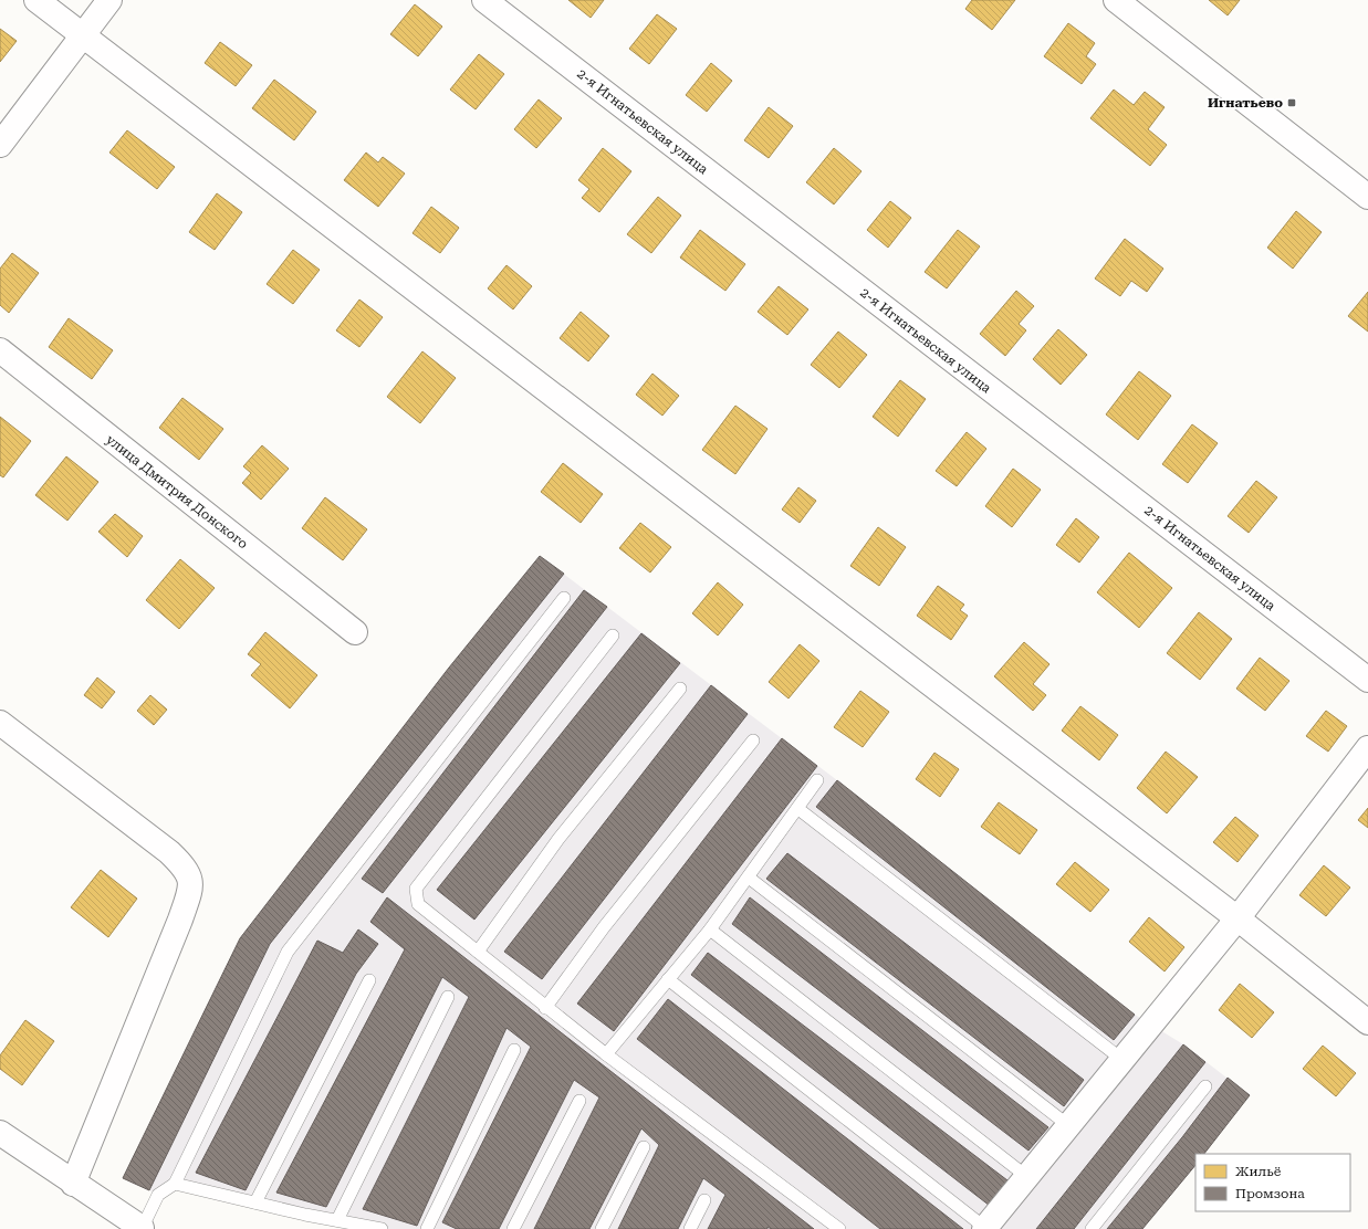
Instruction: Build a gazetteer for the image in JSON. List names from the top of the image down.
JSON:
{
  "streets": {
    "street": ["2-я Игнатьевская улица", "улица Дмитрия Донского"]
  },
  "places": {
    "transit": ["Игнатьево"]
  },
  "legend": ["Жильё", "Промзона"]
}
